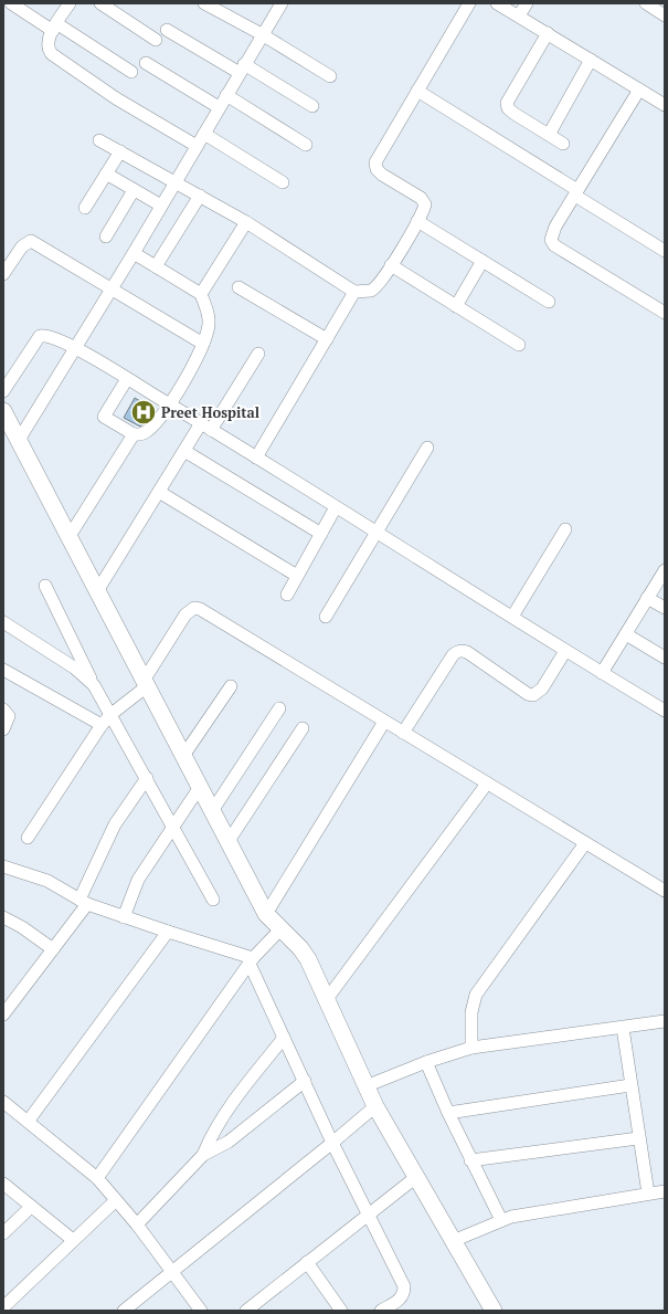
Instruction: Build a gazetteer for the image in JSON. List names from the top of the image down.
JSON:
{
  "places": {
    "hospital": ["Preet Hospital"]
  }
}
